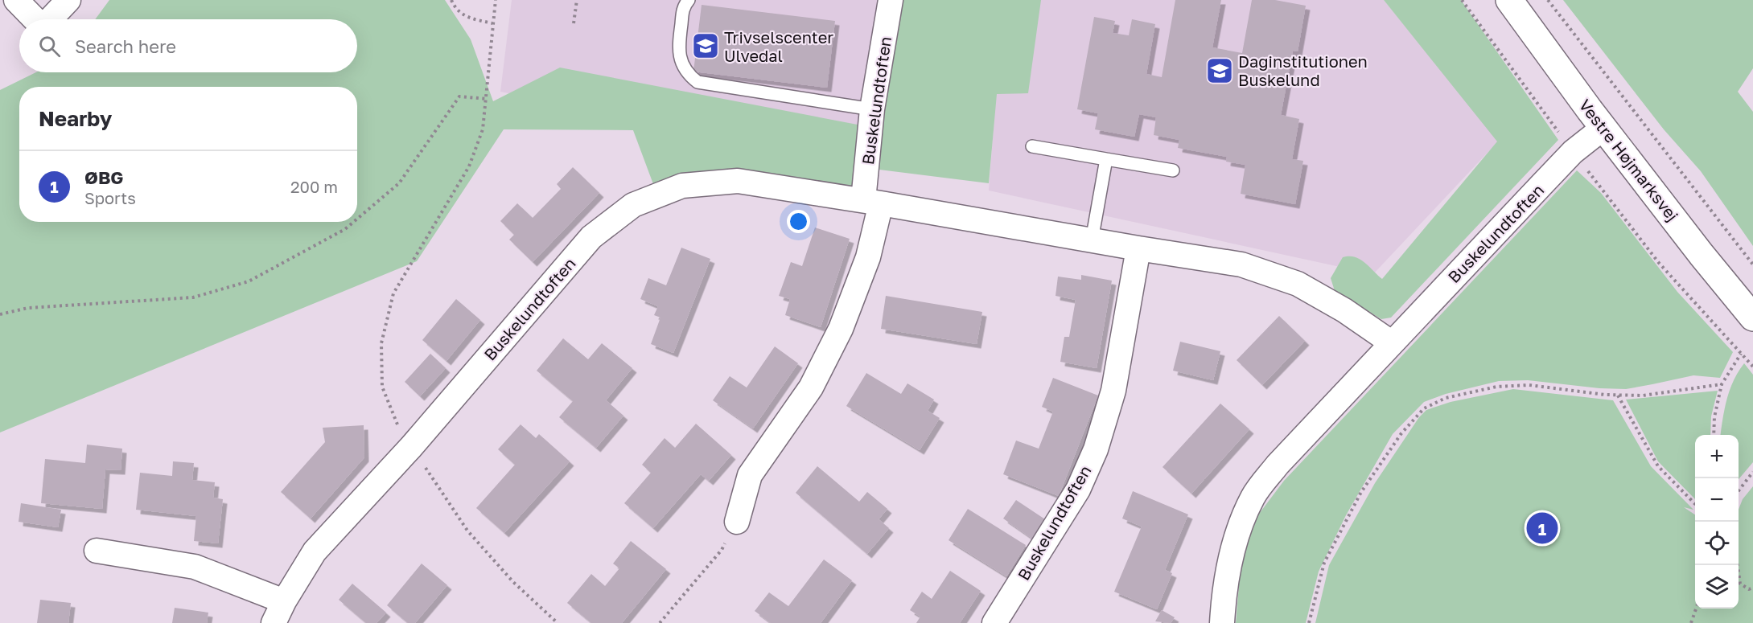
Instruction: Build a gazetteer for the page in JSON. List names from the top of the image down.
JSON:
{
  "streets": {
    "street": ["Buskelundtoften", "Vestre Højmarksvej"]
  },
  "crossings": [
    ["Buskelundtoften", "Vestre Højmarksvej"]
  ],
  "places": {
    "school or university": ["Trivselscenter Ulvedal", "Daginstitutionen Buskelund"]
  },
  "page": {
    "search": "Search here",
    "heading": "Nearby",
    "list": [
      {
        "mark": "1",
        "name": "ØBG",
        "note": "Sports",
        "value": "200 m"
      }
    ],
    "map_buttons": ["+", "−"],
    "pins": "1"
  }
}
